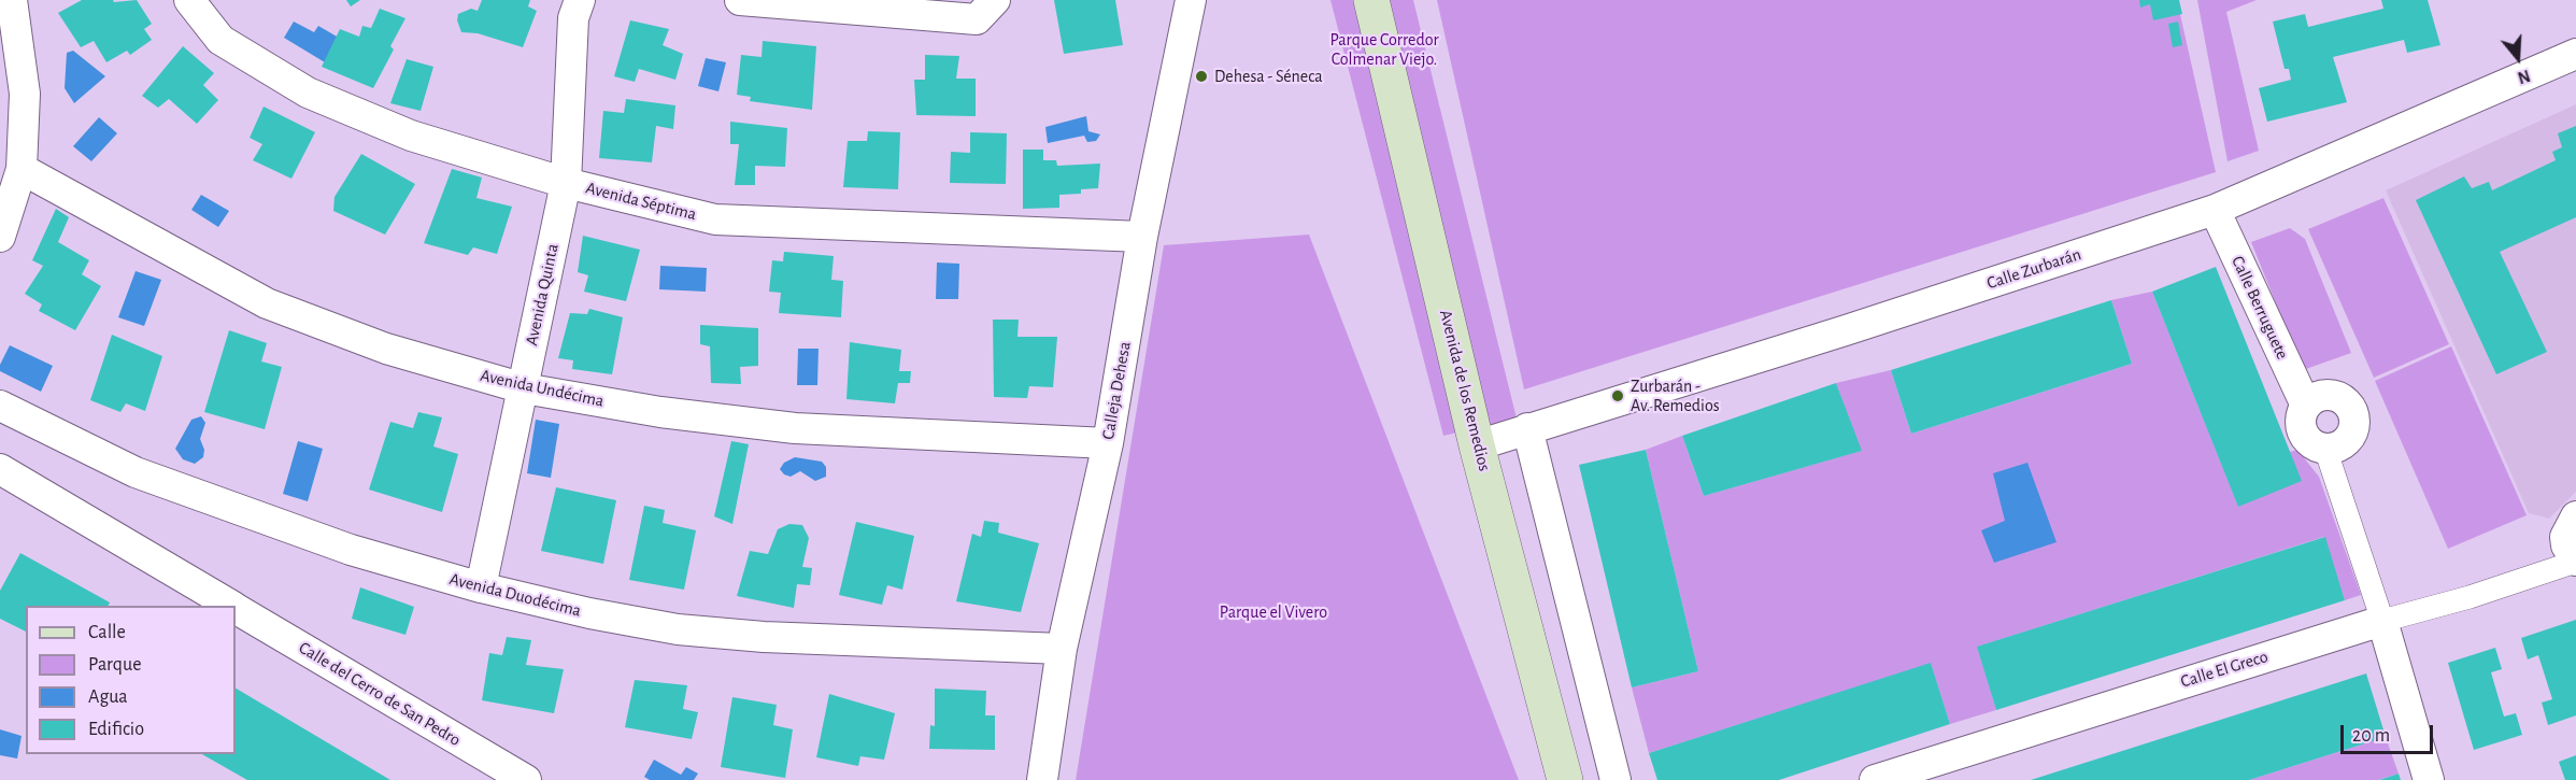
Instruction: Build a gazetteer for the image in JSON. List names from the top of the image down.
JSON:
{
  "streets": {
    "main road": ["Avenida de los Remedios"],
    "street": [
      "Avenida Séptima",
      "Calle Zurbarán",
      "Avenida Quinta",
      "Calle Berruguete",
      "Avenida Undécima",
      "Calleja Dehesa",
      "Avenida Duodécima",
      "Calle El Greco",
      "Calle del Cerro de San Pedro"
    ]
  },
  "crossings": [
    ["Avenida Séptima", "Avenida Quinta"],
    ["Avenida Séptima", "Calleja Dehesa"],
    ["Calle Zurbarán", "Calle Berruguete"],
    ["Calle Zurbarán", "Avenida de los Remedios"],
    ["Avenida Quinta", "Avenida Undécima"],
    ["Avenida Quinta", "Avenida Duodécima"],
    ["Avenida Undécima", "Calleja Dehesa"],
    ["Calleja Dehesa", "Avenida Duodécima"]
  ],
  "parks": ["Parque Corredor Colmenar Viejo.", "Parque el Vivero"],
  "places": ["Dehesa - Séneca", "Zurbarán - Av. Remedios"],
  "legend": [
    "Calle",
    "Parque",
    "Agua",
    "Edificio"
  ],
  "scale_bar": "20 m",
  "north": "bottom"
}
